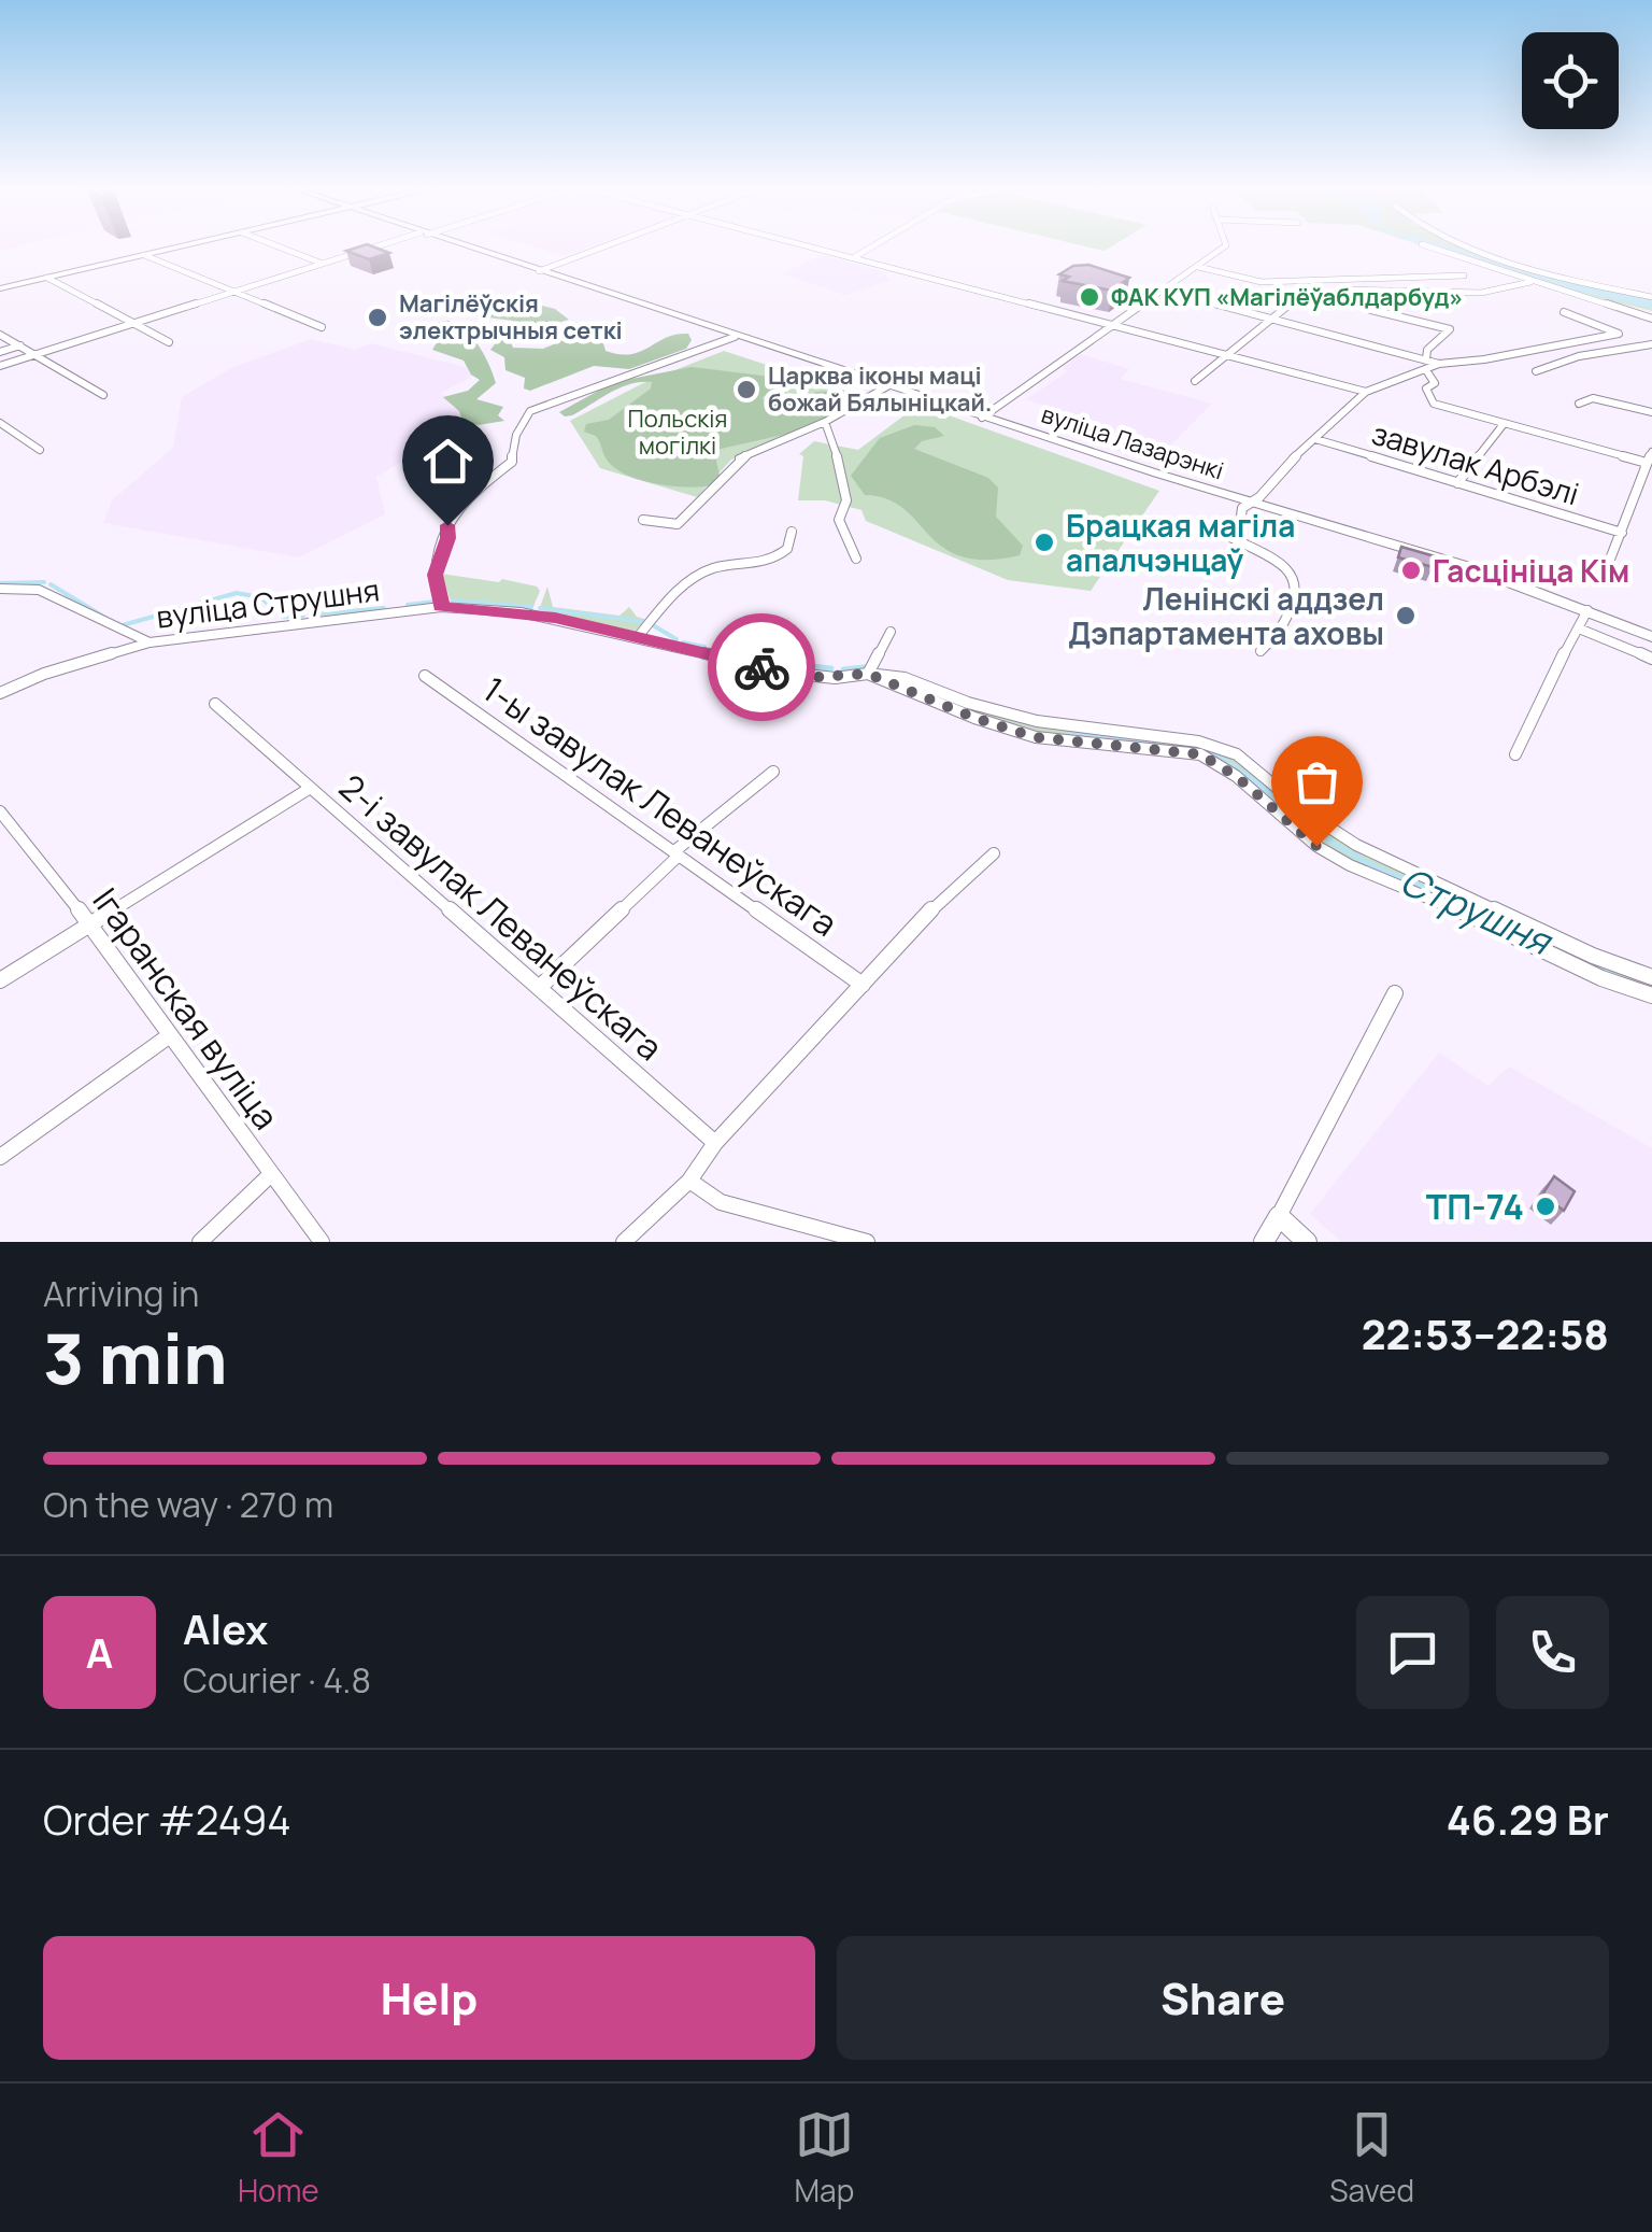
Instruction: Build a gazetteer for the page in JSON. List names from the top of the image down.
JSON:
{
  "streets": {
    "main road": ["вуліца Лазарэнкі"],
    "street": [
      "завулак Арбэлі",
      "вуліца Струшня",
      "1-ы завулак Леванеўскага",
      "2-і завулак Леванеўскага",
      "Ігаранская вуліца"
    ]
  },
  "water": ["Струшня"],
  "parks": ["Польскія могілкі"],
  "places": [
    "ФАК КУП «Магілёўаблдарбуд»",
    "Магілёўскія электрычныя сеткі",
    "Царква іконы маці божай Бялыніцкай.",
    "Брацкая магіла апалчэнцаў",
    "Гасцініца Кім",
    "Ленінскі аддзел Дэпартамента аховы",
    "ТП-74"
  ],
  "page": {
    "heading": ["3 min", "Arriving in", "22:53–22:58"],
    "panel": [
      "Alex",
      "Courier · 4.8",
      "Order #2494",
      "46.29 Br"
    ],
    "bar": "On the way · 270 m",
    "round": "A",
    "buttons": ["Help", "Share"],
    "tabs": ["Home", "Map", "Saved"]
  }
}
